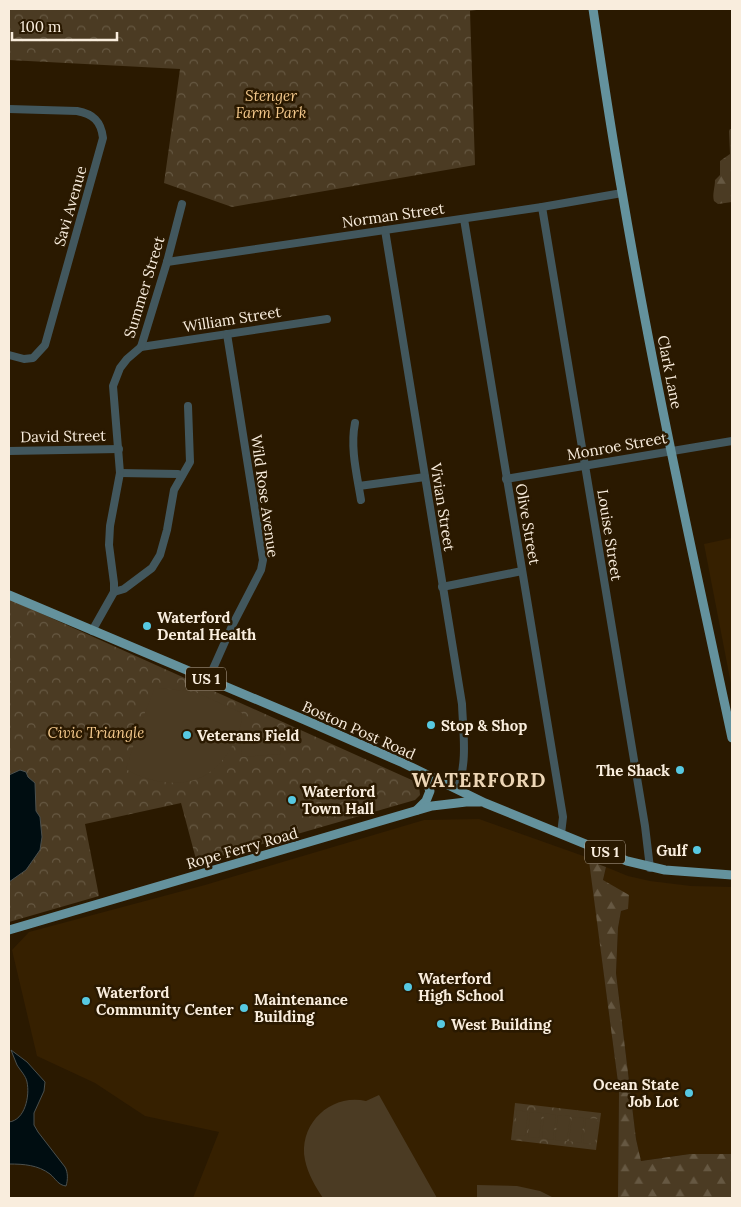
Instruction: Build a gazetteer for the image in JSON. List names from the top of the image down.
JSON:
{
  "streets": {
    "main road": [
      "Clark Lane",
      "US 1",
      "Boston Post Road",
      "Rope Ferry Road"
    ],
    "street": [
      "Savi Avenue",
      "Norman Street",
      "Summer Street",
      "William Street",
      "David Street",
      "Monroe Street",
      "Wild Rose Avenue",
      "Vivian Street",
      "Olive Street",
      "Louise Street"
    ]
  },
  "crossings": [
    ["Norman Street", "Summer Street"],
    ["Norman Street", "Clark Lane"],
    ["Norman Street", "Vivian Street"],
    ["Norman Street", "Olive Street"],
    ["Norman Street", "Louise Street"],
    ["Summer Street", "William Street"],
    ["Summer Street", "David Street"],
    ["William Street", "Wild Rose Avenue"],
    ["Clark Lane", "Monroe Street"],
    ["Monroe Street", "Olive Street"],
    ["Monroe Street", "Louise Street"],
    ["Wild Rose Avenue", "Boston Post Road"],
    ["Vivian Street", "Boston Post Road"],
    ["Olive Street", "Boston Post Road"],
    ["Louise Street", "Boston Post Road"],
    ["Boston Post Road", "Rope Ferry Road"]
  ],
  "districts": ["WATERFORD"],
  "parks": ["Stenger Farm Park", "Civic Triangle"],
  "places": [
    "Waterford Dental Health",
    "Stop & Shop",
    "Veterans Field",
    "The Shack",
    "Waterford Town Hall",
    "Gulf",
    "Waterford High School",
    "Waterford Community Center",
    "Maintenance Building",
    "West Building",
    "Ocean State Job Lot"
  ],
  "scale_bar": "100 m"
}
